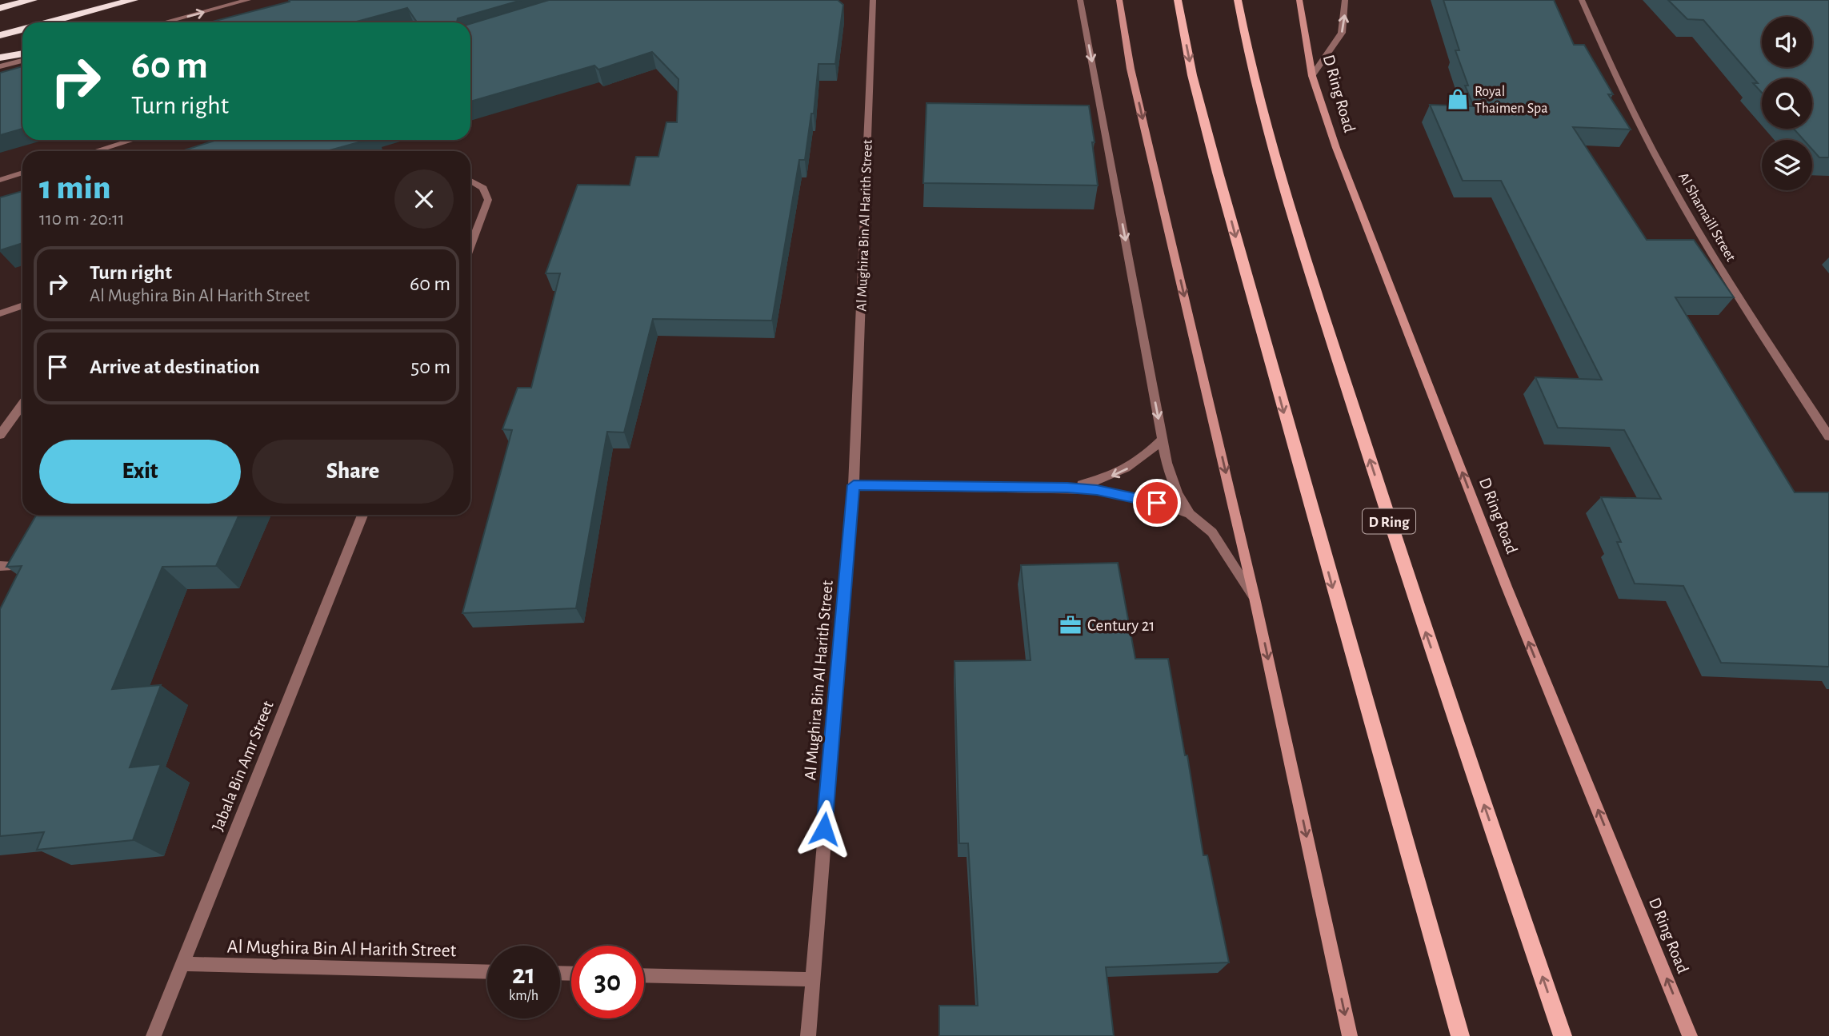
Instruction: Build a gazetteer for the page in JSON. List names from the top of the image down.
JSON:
{
  "streets": {
    "main road": ["D Ring Road", "D Ring"],
    "street": ["Al Shamaill Street", "Al Mughira Bin Al Harith Street", "Jabala Bin Amr Street"]
  },
  "crossings": [
    ["Al Mughira Bin Al Harith Street", "Jabala Bin Amr Street"]
  ],
  "places": {
    "shop": ["Royal Thaimen Spa"],
    "office": ["Century 21"]
  },
  "page": {
    "turn": ["60 m", "Turn right"],
    "heading": ["1 min", "110 m · 20:11"],
    "list": [
      {
        "name": "Turn right",
        "note": "Al Mughira Bin Al Harith Street",
        "value": "60 m"
      },
      {
        "name": "Arrive at destination",
        "value": "50 m"
      }
    ],
    "buttons": ["Exit", "Share"],
    "speed": "21 km/h",
    "limit": "30"
  }
}
